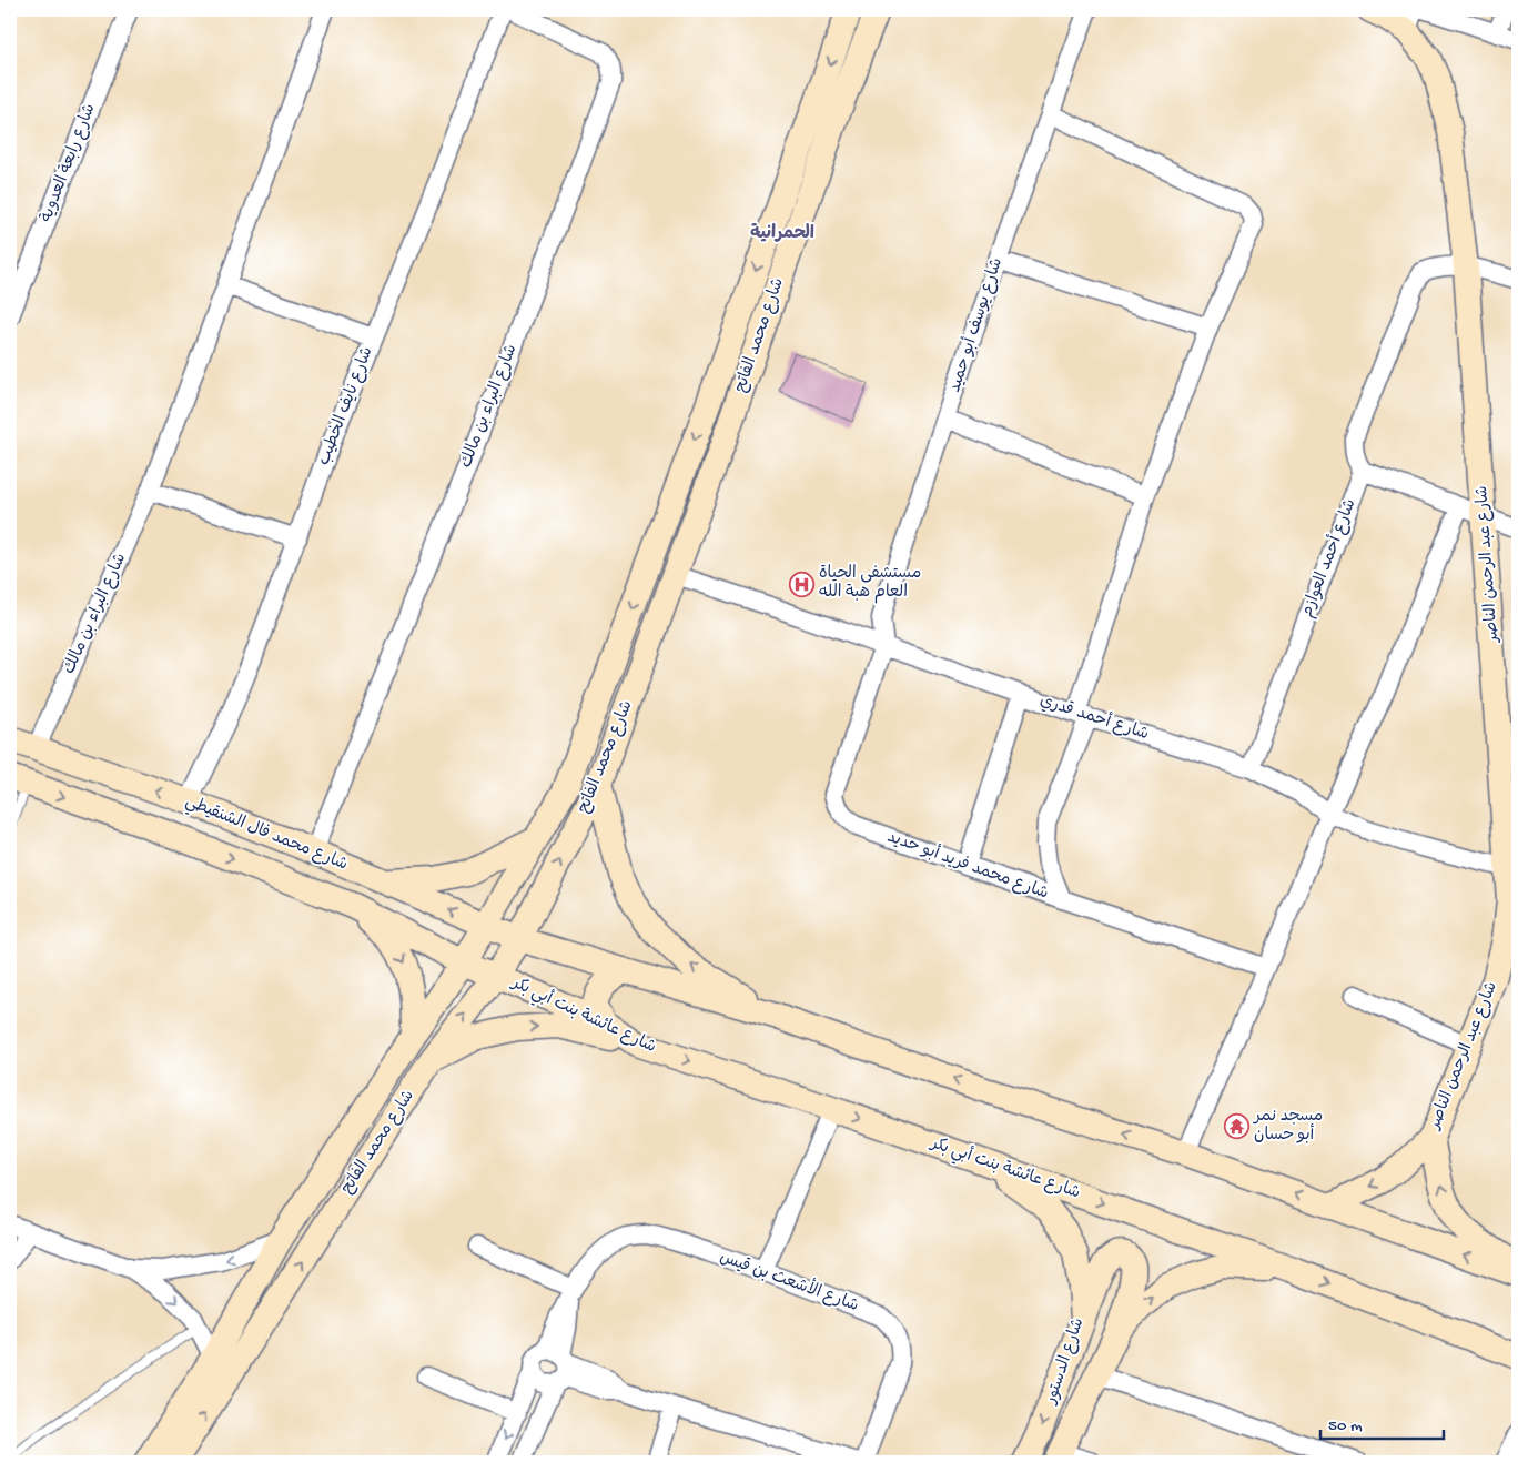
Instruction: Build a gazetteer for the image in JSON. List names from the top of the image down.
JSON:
{
  "streets": {
    "main road": [
      "شارع محمد الفاتح",
      "شارع عبد الرحمن الناصر",
      "شارع محمد فال الشنقيطي",
      "شارع عائشة بنت أبي بكر",
      "شارع الدستور"
    ],
    "street": [
      "شارع رابعة العدوية",
      "شارع يوسف أبو حميد",
      "شارع نايف الخطيب",
      "شارع البراء بن مالك",
      "شارع أحمد العوازم",
      "شارع أحمد قدري",
      "شارع محمد فريد أبو حديد",
      "شارع الأشعث بن قيس"
    ]
  },
  "crossings": [
    ["شارع يوسف أبو حميد", "شارع أحمد قدري"],
    ["شارع يوسف أبو حميد", "شارع محمد فريد أبو حديد"],
    ["شارع محمد الفاتح", "شارع أحمد قدري"],
    ["شارع محمد الفاتح", "شارع محمد فال الشنقيطي"],
    ["شارع محمد الفاتح", "شارع عائشة بنت أبي بكر"],
    ["شارع نايف الخطيب", "شارع محمد فال الشنقيطي"],
    ["شارع البراء بن مالك", "شارع محمد فال الشنقيطي"],
    ["شارع أحمد العوازم", "شارع أحمد قدري"],
    ["شارع عبد الرحمن الناصر", "شارع أحمد قدري"],
    ["شارع أحمد قدري", "شارع محمد فريد أبو حديد"],
    ["شارع محمد فال الشنقيطي", "شارع عائشة بنت أبي بكر"],
    ["شارع عائشة بنت أبي بكر", "شارع الدستور"]
  ],
  "districts": ["الحمرانية"],
  "places": {
    "hospital": ["مستشفى الحياة العام هبة الله"],
    "temple": ["مسجد نمر أبو حسان"]
  },
  "scale_bar": "50 m"
}
